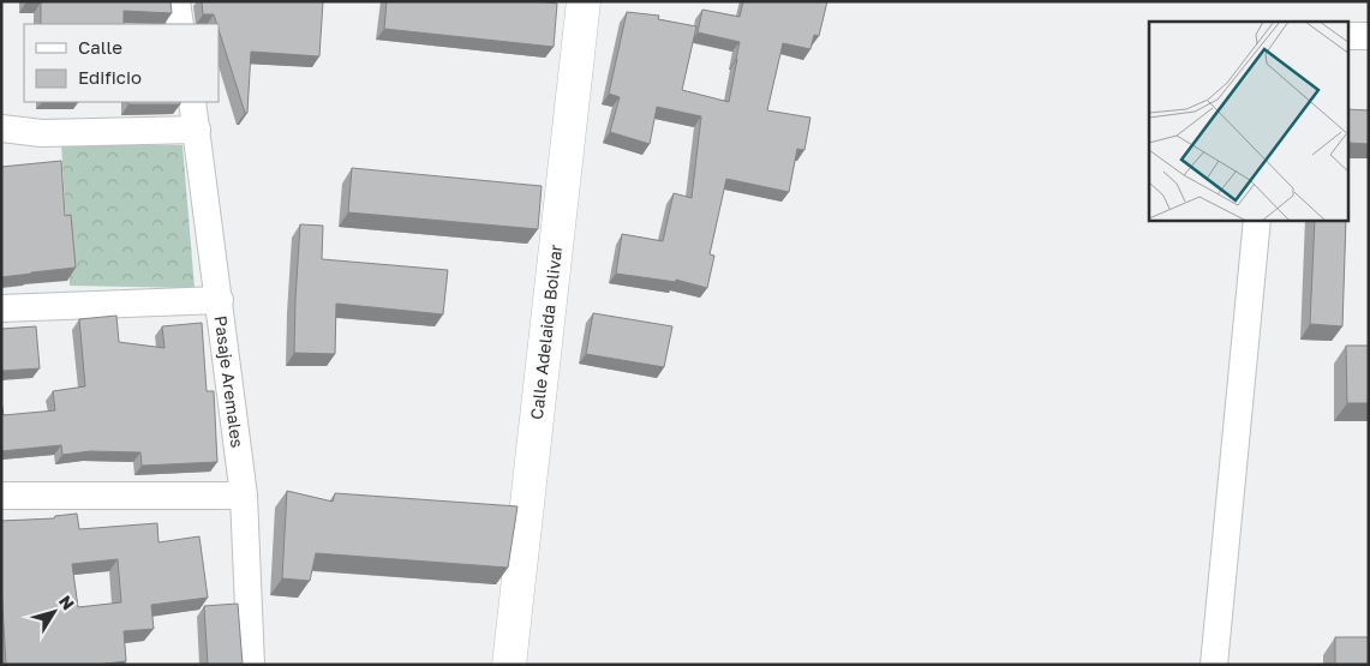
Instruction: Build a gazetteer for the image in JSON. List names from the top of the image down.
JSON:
{
  "streets": {
    "main road": ["Calle Adelaida Bolivar"],
    "street": ["Pasaje Aremales"]
  },
  "legend": ["Calle", "Edificio"],
  "north": "top right"
}
